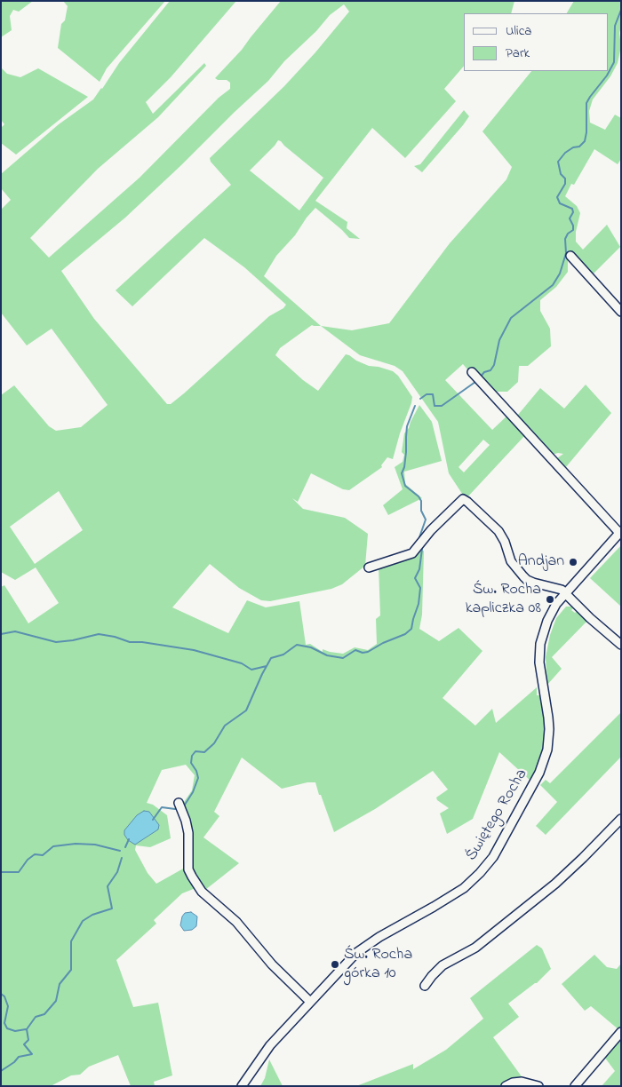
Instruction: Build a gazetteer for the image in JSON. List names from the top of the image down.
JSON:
{
  "streets": {
    "street": ["Świętego Rocha"]
  },
  "places": ["Andjan", "Św. Rocha kapliczka 08", "Św. Rocha górka 10"],
  "legend": ["Ulica", "Park"]
}
